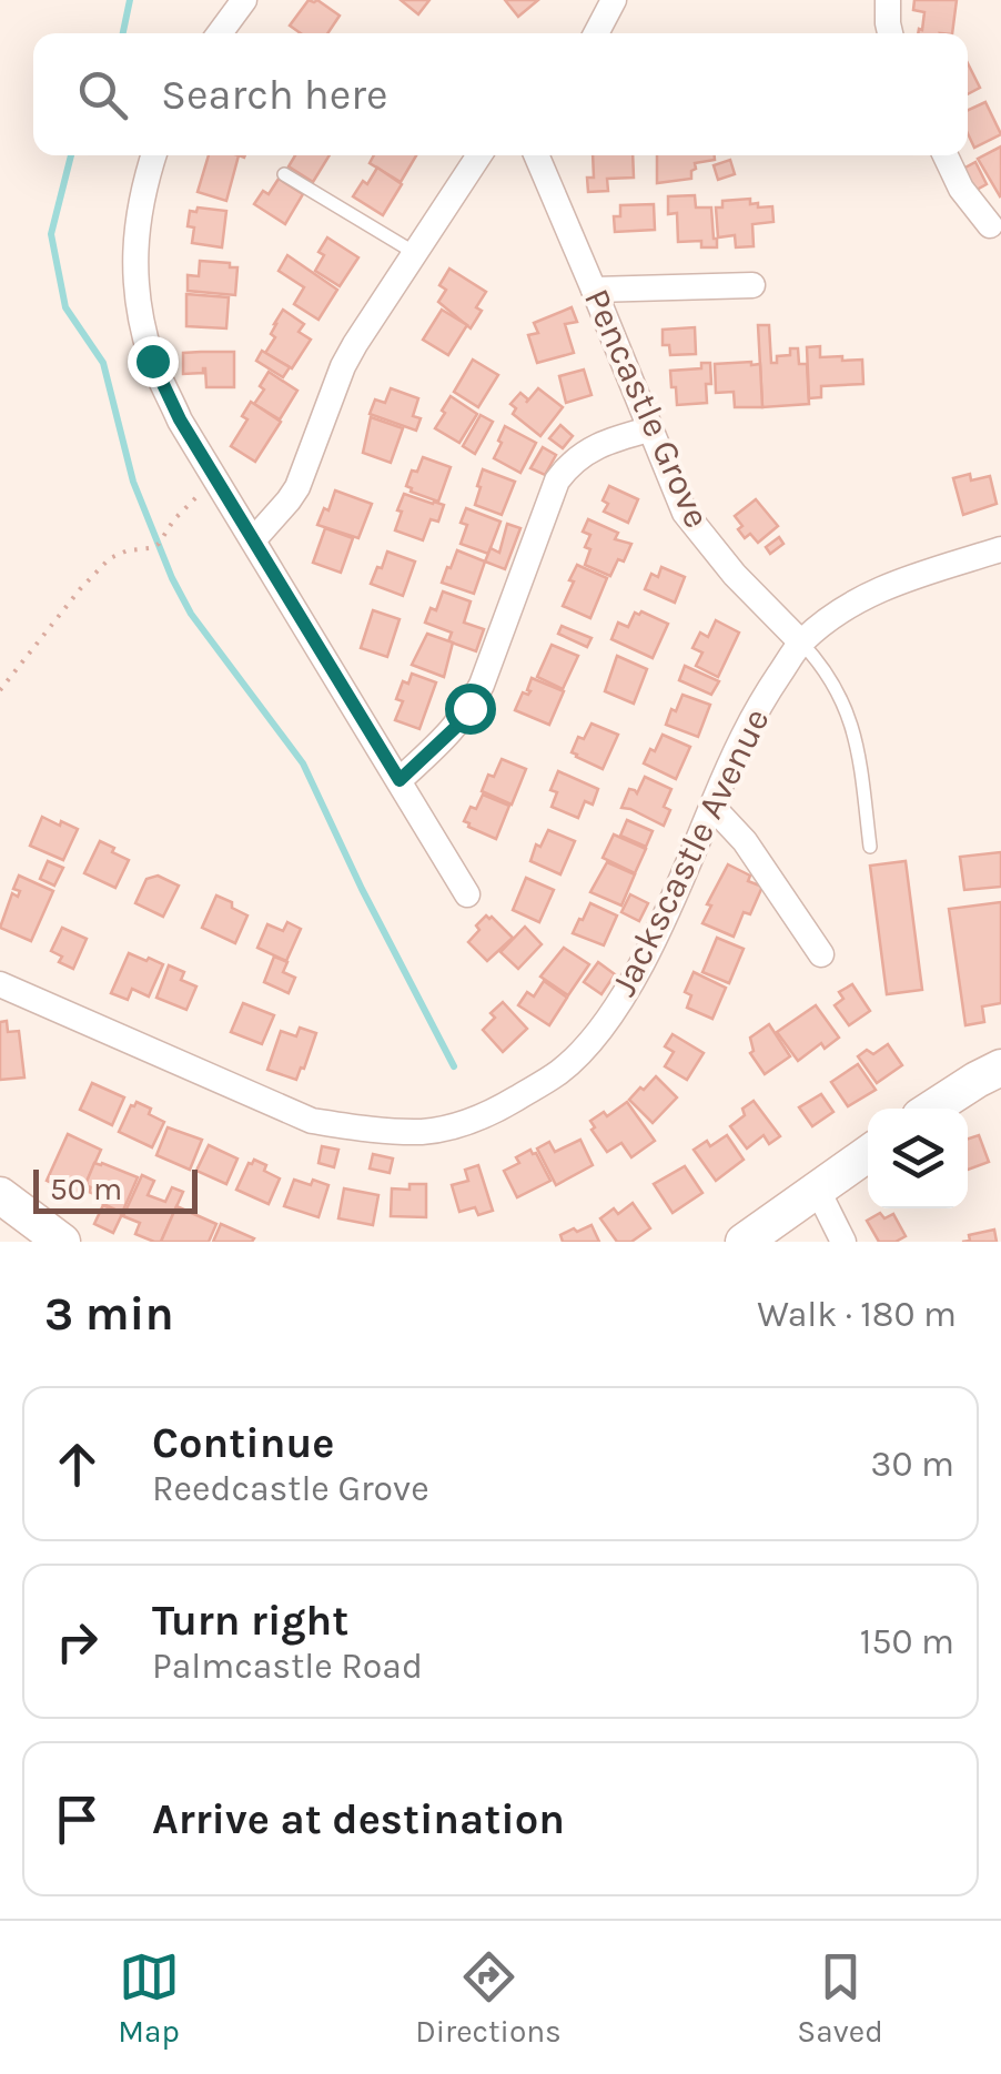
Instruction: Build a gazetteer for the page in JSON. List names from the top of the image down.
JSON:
{
  "streets": {
    "street": ["Pencastle Grove", "Jackscastle Avenue"]
  },
  "crossings": [
    ["Pencastle Grove", "Jackscastle Avenue"]
  ],
  "scale_bar": "50 m",
  "page": {
    "search": "Search here",
    "scale": "50 m",
    "heading": ["3 min", "Walk · 180 m"],
    "list": [
      ["Continue", "Reedcastle Grove", "30 m"],
      ["Turn right", "Palmcastle Road", "150 m"],
      "Arrive at destination"
    ],
    "nav": ["Map", "Directions", "Saved"]
  }
}
